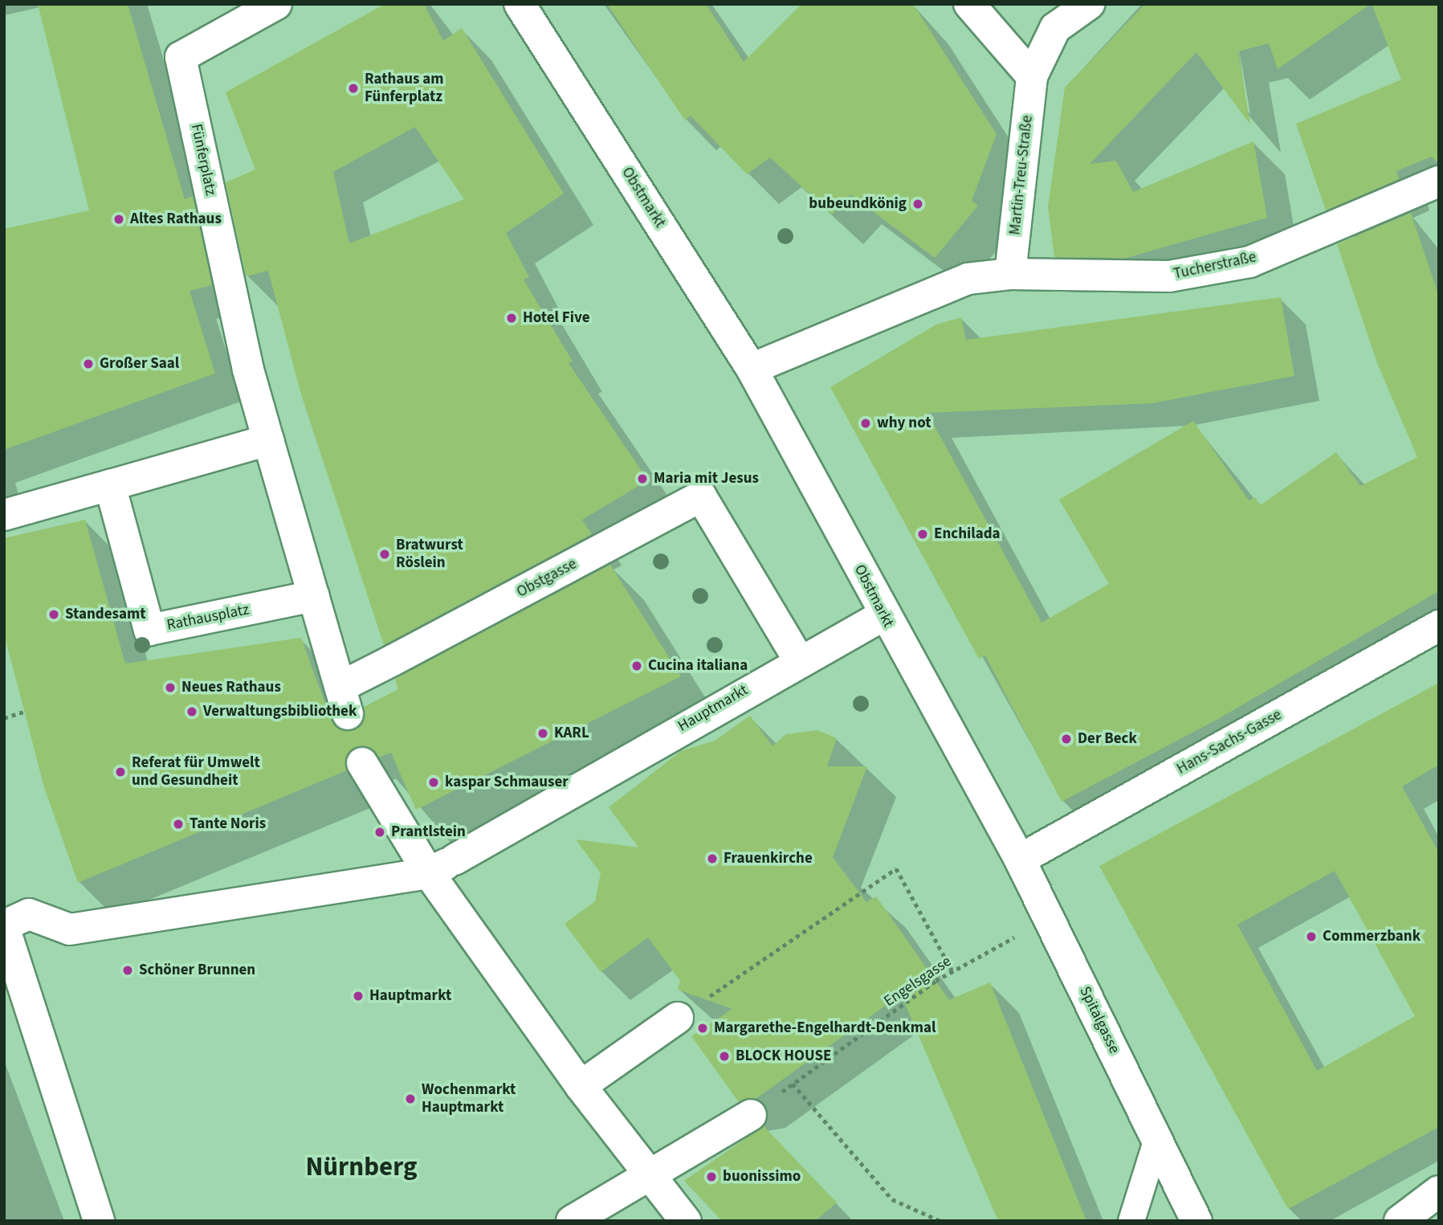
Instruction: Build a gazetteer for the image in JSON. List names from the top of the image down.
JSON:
{
  "streets": {
    "street": [
      "Fünferplatz",
      "Martin-Treu-Straße",
      "Obstmarkt",
      "Tucherstraße",
      "Obstgasse",
      "Rathausplatz",
      "Hauptmarkt",
      "Hans-Sachs-Gasse",
      "Spitalgasse"
    ],
    "path": ["Engelsgasse"]
  },
  "crossings": [
    ["Martin-Treu-Straße", "Tucherstraße"],
    ["Obstmarkt", "Hauptmarkt"],
    ["Obstmarkt", "Spitalgasse"],
    ["Obstgasse", "Rathausplatz"],
    ["Obstgasse", "Hauptmarkt"],
    ["Hans-Sachs-Gasse", "Spitalgasse"],
    ["Engelsgasse", "Spitalgasse"]
  ],
  "districts": ["Nürnberg"],
  "places": [
    "Rathaus am Fünferplatz",
    "bubeundkönig",
    "Altes Rathaus",
    "Hotel Five",
    "Großer Saal",
    "why not",
    "Maria mit Jesus",
    "Enchilada",
    "Bratwurst Röslein",
    "Standesamt",
    "Cucina italiana",
    "Neues Rathaus",
    "Verwaltungsbibliothek",
    "KARL",
    "Der Beck",
    "Referat für Umwelt und Gesundheit",
    "kaspar Schmauser",
    "Tante Noris",
    "Prantlstein",
    "Frauenkirche",
    "Commerzbank",
    "Schöner Brunnen",
    "Hauptmarkt",
    "Margarethe-Engelhardt-Denkmal",
    "BLOCK HOUSE",
    "Wochenmarkt Hauptmarkt",
    "buonissimo"
  ]
}
